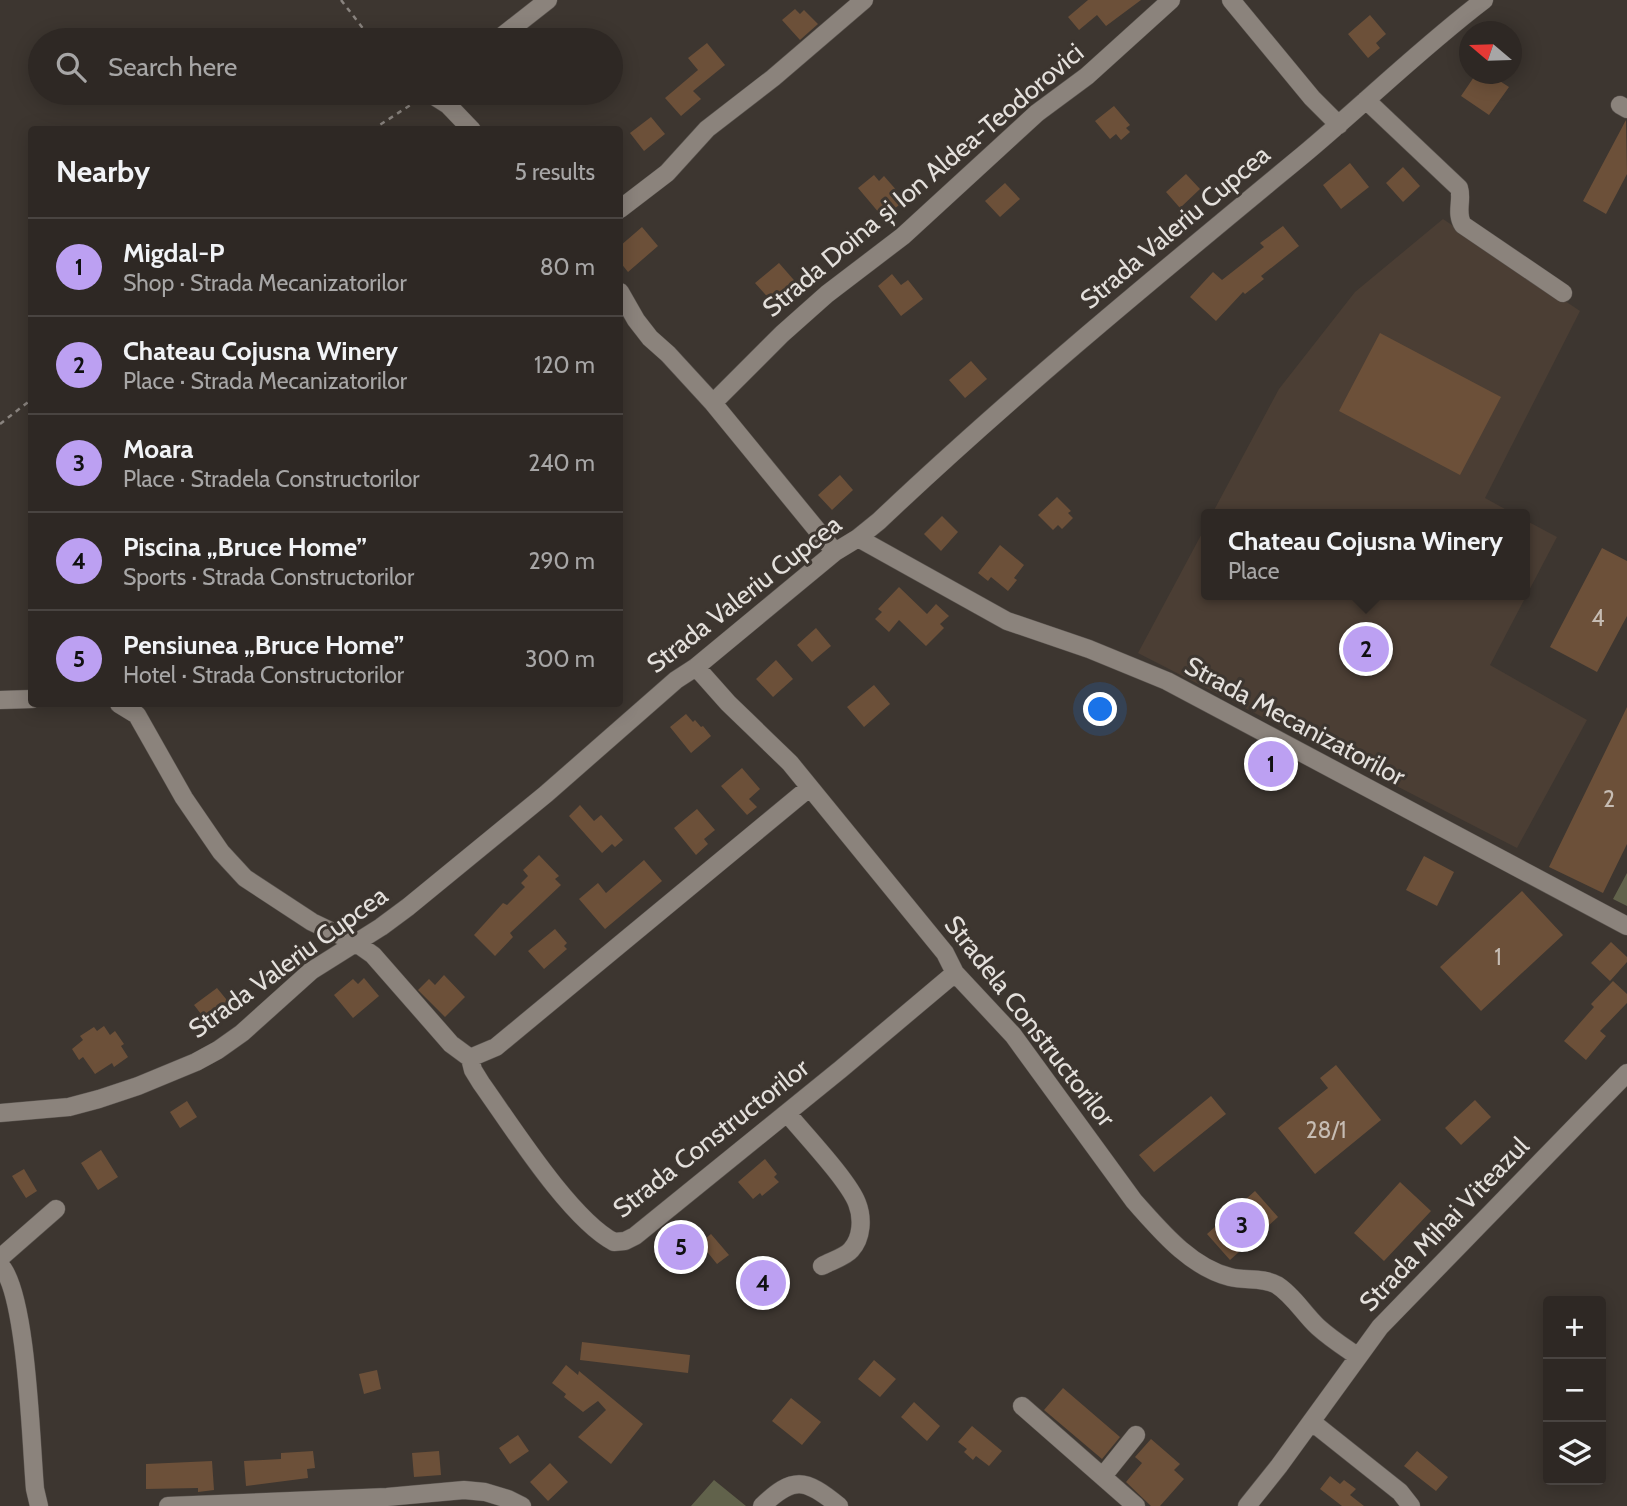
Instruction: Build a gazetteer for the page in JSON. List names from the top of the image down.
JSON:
{
  "streets": {
    "street": [
      "Strada Doina și Ion Aldea-Teodorovici",
      "Strada Valeriu Cupcea",
      "Strada Mecanizatorilor",
      "Stradela Constructorilor",
      "Strada Constructorilor",
      "Strada Mihai Viteazul"
    ]
  },
  "crossings": [
    ["Strada Valeriu Cupcea", "Strada Mecanizatorilor"],
    ["Strada Valeriu Cupcea", "Stradela Constructorilor"],
    ["Strada Valeriu Cupcea", "Strada Constructorilor"],
    ["Stradela Constructorilor", "Strada Constructorilor"],
    ["Stradela Constructorilor", "Strada Mihai Viteazul"]
  ],
  "house_numbers": [
    "4",
    "2",
    "1",
    "28/1"
  ],
  "north": "left",
  "page": {
    "search": "Search here",
    "heading": ["Nearby", "5 results"],
    "list": [
      {
        "mark": "1",
        "name": "Migdal-P",
        "note": "Shop · Strada Mecanizatorilor",
        "value": "80 m"
      },
      {
        "mark": "2",
        "name": "Chateau Cojusna Winery",
        "note": "Place · Strada Mecanizatorilor",
        "value": "120 m"
      },
      {
        "mark": "3",
        "name": "Moara",
        "note": "Place · Stradela Constructorilor",
        "value": "240 m"
      },
      {
        "mark": "4",
        "name": "Piscina „Bruce Home”",
        "note": "Sports · Strada Constructorilor",
        "value": "290 m"
      },
      {
        "mark": "5",
        "name": "Pensiunea „Bruce Home”",
        "note": "Hotel · Strada Constructorilor",
        "value": "300 m"
      }
    ],
    "popup": ["Chateau Cojusna Winery", "Place"],
    "pins": [
      "2",
      "1",
      "3",
      "5",
      "4"
    ],
    "map_buttons": ["+", "−"]
  }
}
